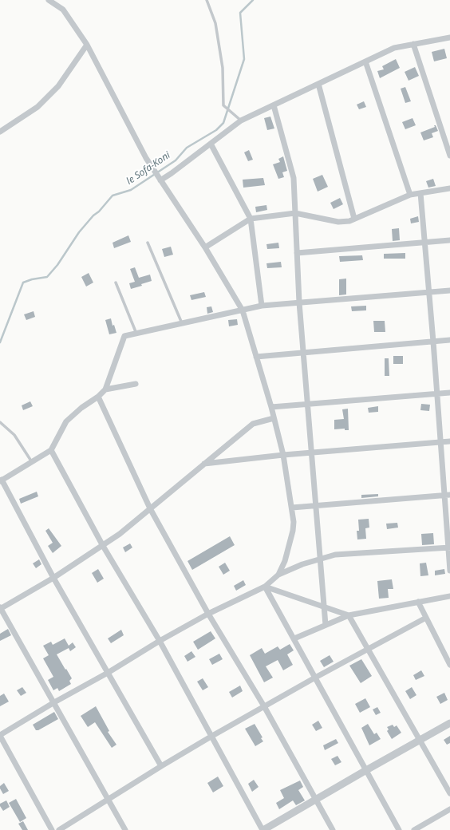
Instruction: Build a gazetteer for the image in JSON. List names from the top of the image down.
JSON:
{
  "water": ["le Sofa-Koni"]
}
